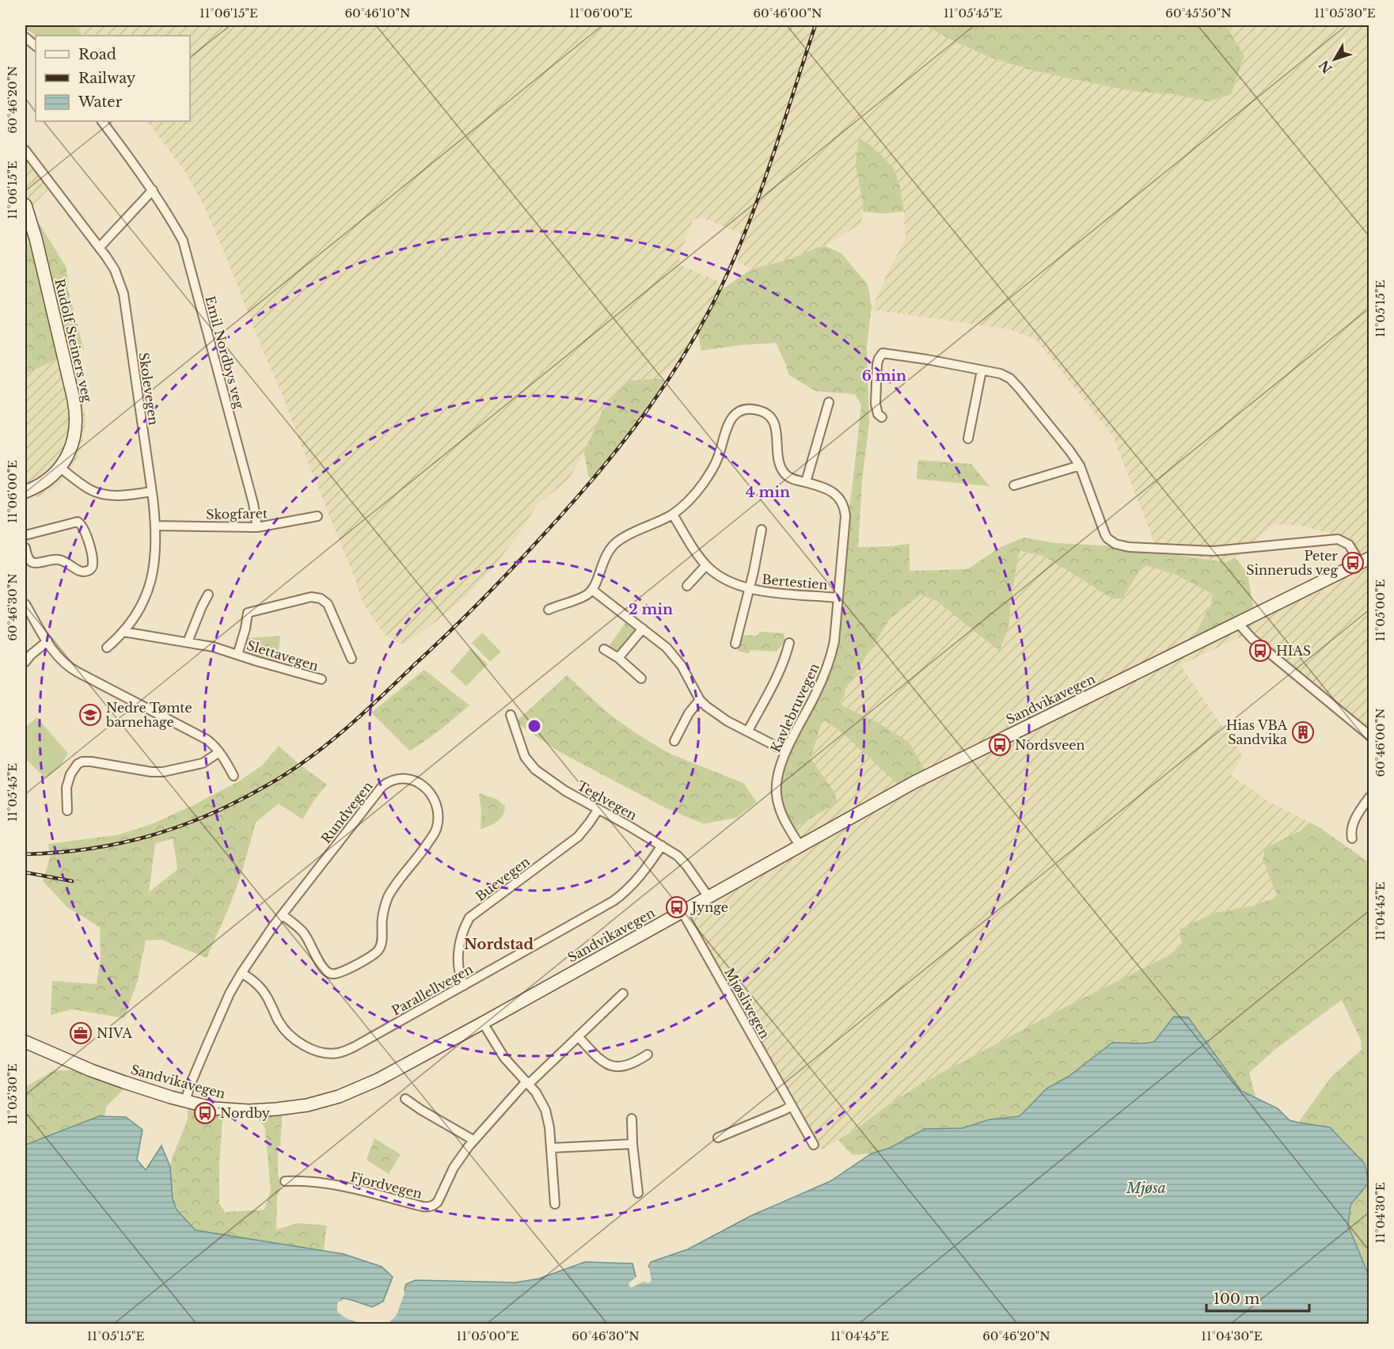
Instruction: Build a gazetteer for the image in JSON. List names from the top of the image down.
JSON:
{
  "streets": {
    "main road": ["Rudolf Steiners veg", "Sandvikavegen"],
    "street": [
      "Emil Nordbys veg",
      "Skolevegen",
      "Skogfaret",
      "Bertestien",
      "Slettavegen",
      "Kavlebruvegen",
      "Teglvegen",
      "Rundvegen",
      "Buevegen",
      "Parallellvegen",
      "Mjøslivegen",
      "Fjordvegen"
    ]
  },
  "crossings": [
    ["Emil Nordbys veg", "Skogfaret"],
    ["Skolevegen", "Skogfaret"],
    ["Skolevegen", "Slettavegen"],
    ["Bertestien", "Kavlebruvegen"],
    ["Sandvikavegen", "Kavlebruvegen"],
    ["Sandvikavegen", "Teglvegen"],
    ["Sandvikavegen", "Rundvegen"],
    ["Sandvikavegen", "Mjøslivegen"],
    ["Teglvegen", "Buevegen"],
    ["Teglvegen", "Parallellvegen"],
    ["Rundvegen", "Parallellvegen"],
    ["Buevegen", "Parallellvegen"]
  ],
  "districts": ["Nordstad"],
  "water": ["Mjøsa"],
  "places": {
    "bus stop": [
      "Peter Sinneruds veg",
      "HIAS",
      "Nordsveen",
      "Jynge",
      "Nordby"
    ],
    "school or university": ["Nedre Tømte barnehage"],
    "building": ["Hias VBA Sandvika"],
    "office": ["NIVA"]
  },
  "legend": ["Road", "Railway", "Water"],
  "scale_bar": "100 m",
  "north": "bottom left",
  "coordinates": [
    "11°06'15\"E",
    "60°46'10\"N",
    "11°06'00\"E",
    "60°46'00\"N",
    "11°05'45\"E",
    "60°45'50\"N",
    "11°05'30\"E",
    "60°46'20\"N",
    "11°05'15\"E",
    "60°46'30\"N",
    "11°05'00\"E",
    "11°04'45\"E",
    "11°04'30\"E"
  ],
  "rings": ["6 min", "4 min", "2 min"]
}
